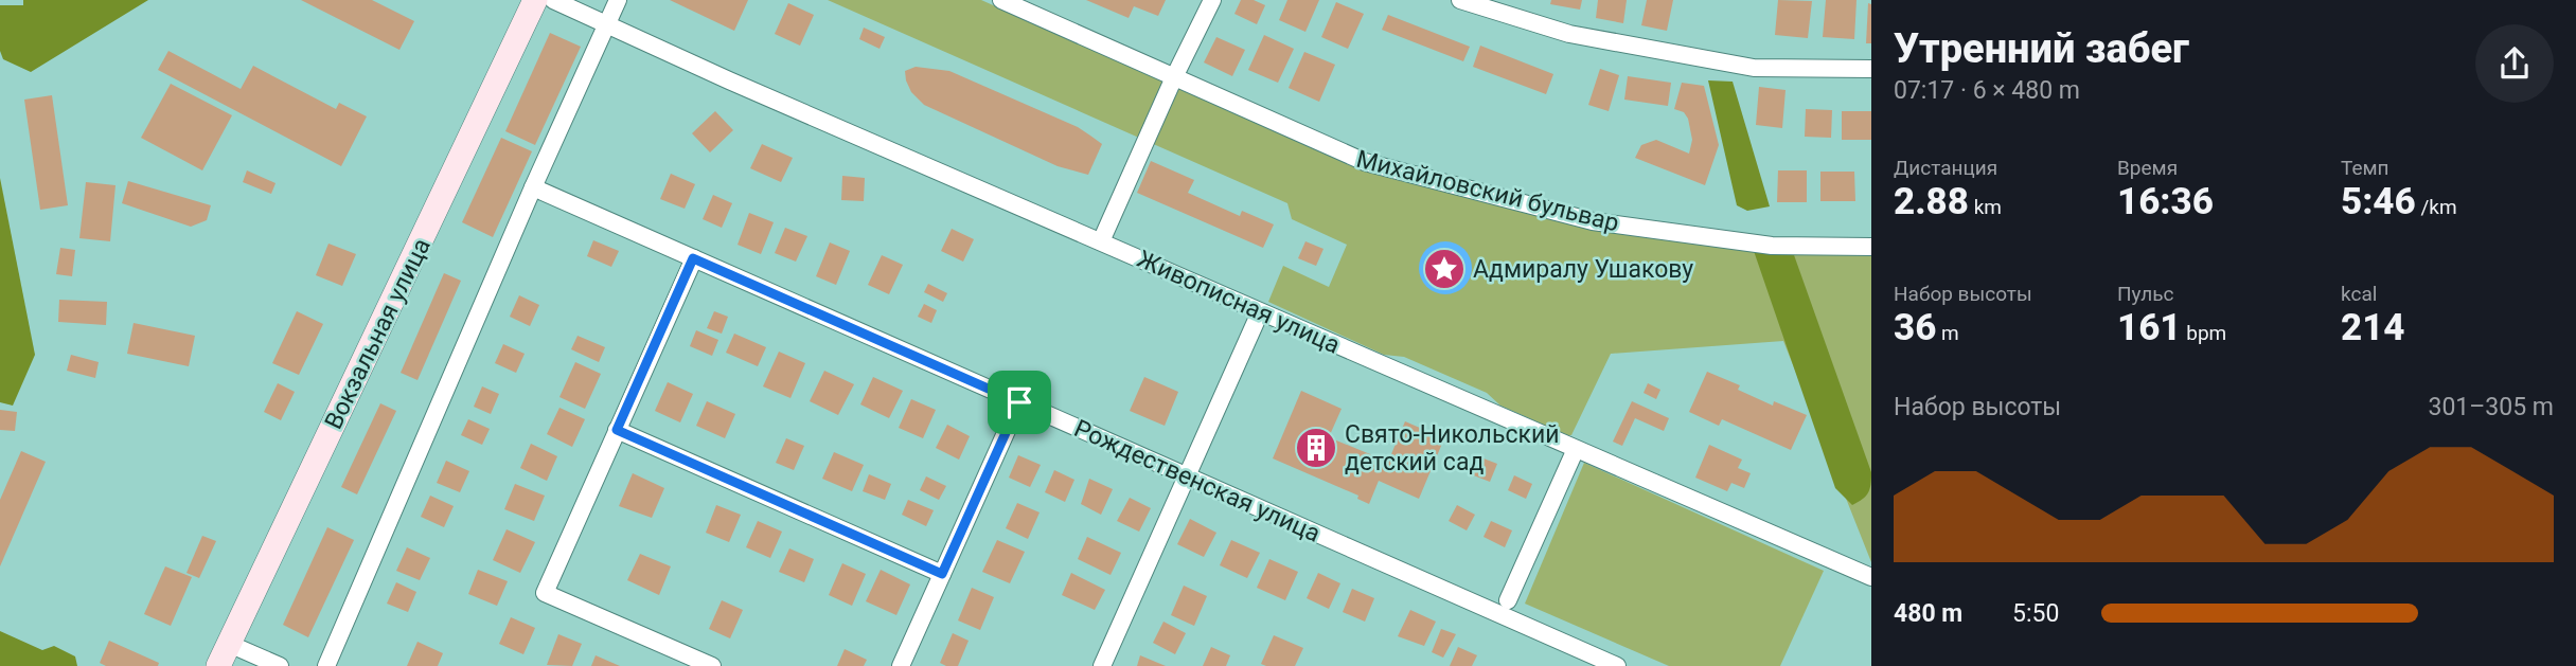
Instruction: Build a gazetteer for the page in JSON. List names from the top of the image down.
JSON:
{
  "streets": {
    "main road": ["Вокзальная улица"],
    "street": ["Михайловский бульвар", "Живописная улица", "Рождественская улица"]
  },
  "places": {
    "place": ["Адмиралу Ушакову"],
    "building": ["Свято-Никольский детский сад"]
  },
  "page": {
    "heading": ["Утренний забег", "07:17 · 6 × 480 m"],
    "stats": [
      ["Дистанция", "2.88 km"],
      ["Время", "16:36"],
      ["Темп", "5:46 /km"],
      ["Набор высоты", "36 m"],
      ["Пульс", "161 bpm"],
      ["kcal", "214"]
    ],
    "chart": ["Набор высоты", "301–305 m"],
    "list": [
      {
        "name": "480 m",
        "note": "5:50"
      }
    ]
  }
}
